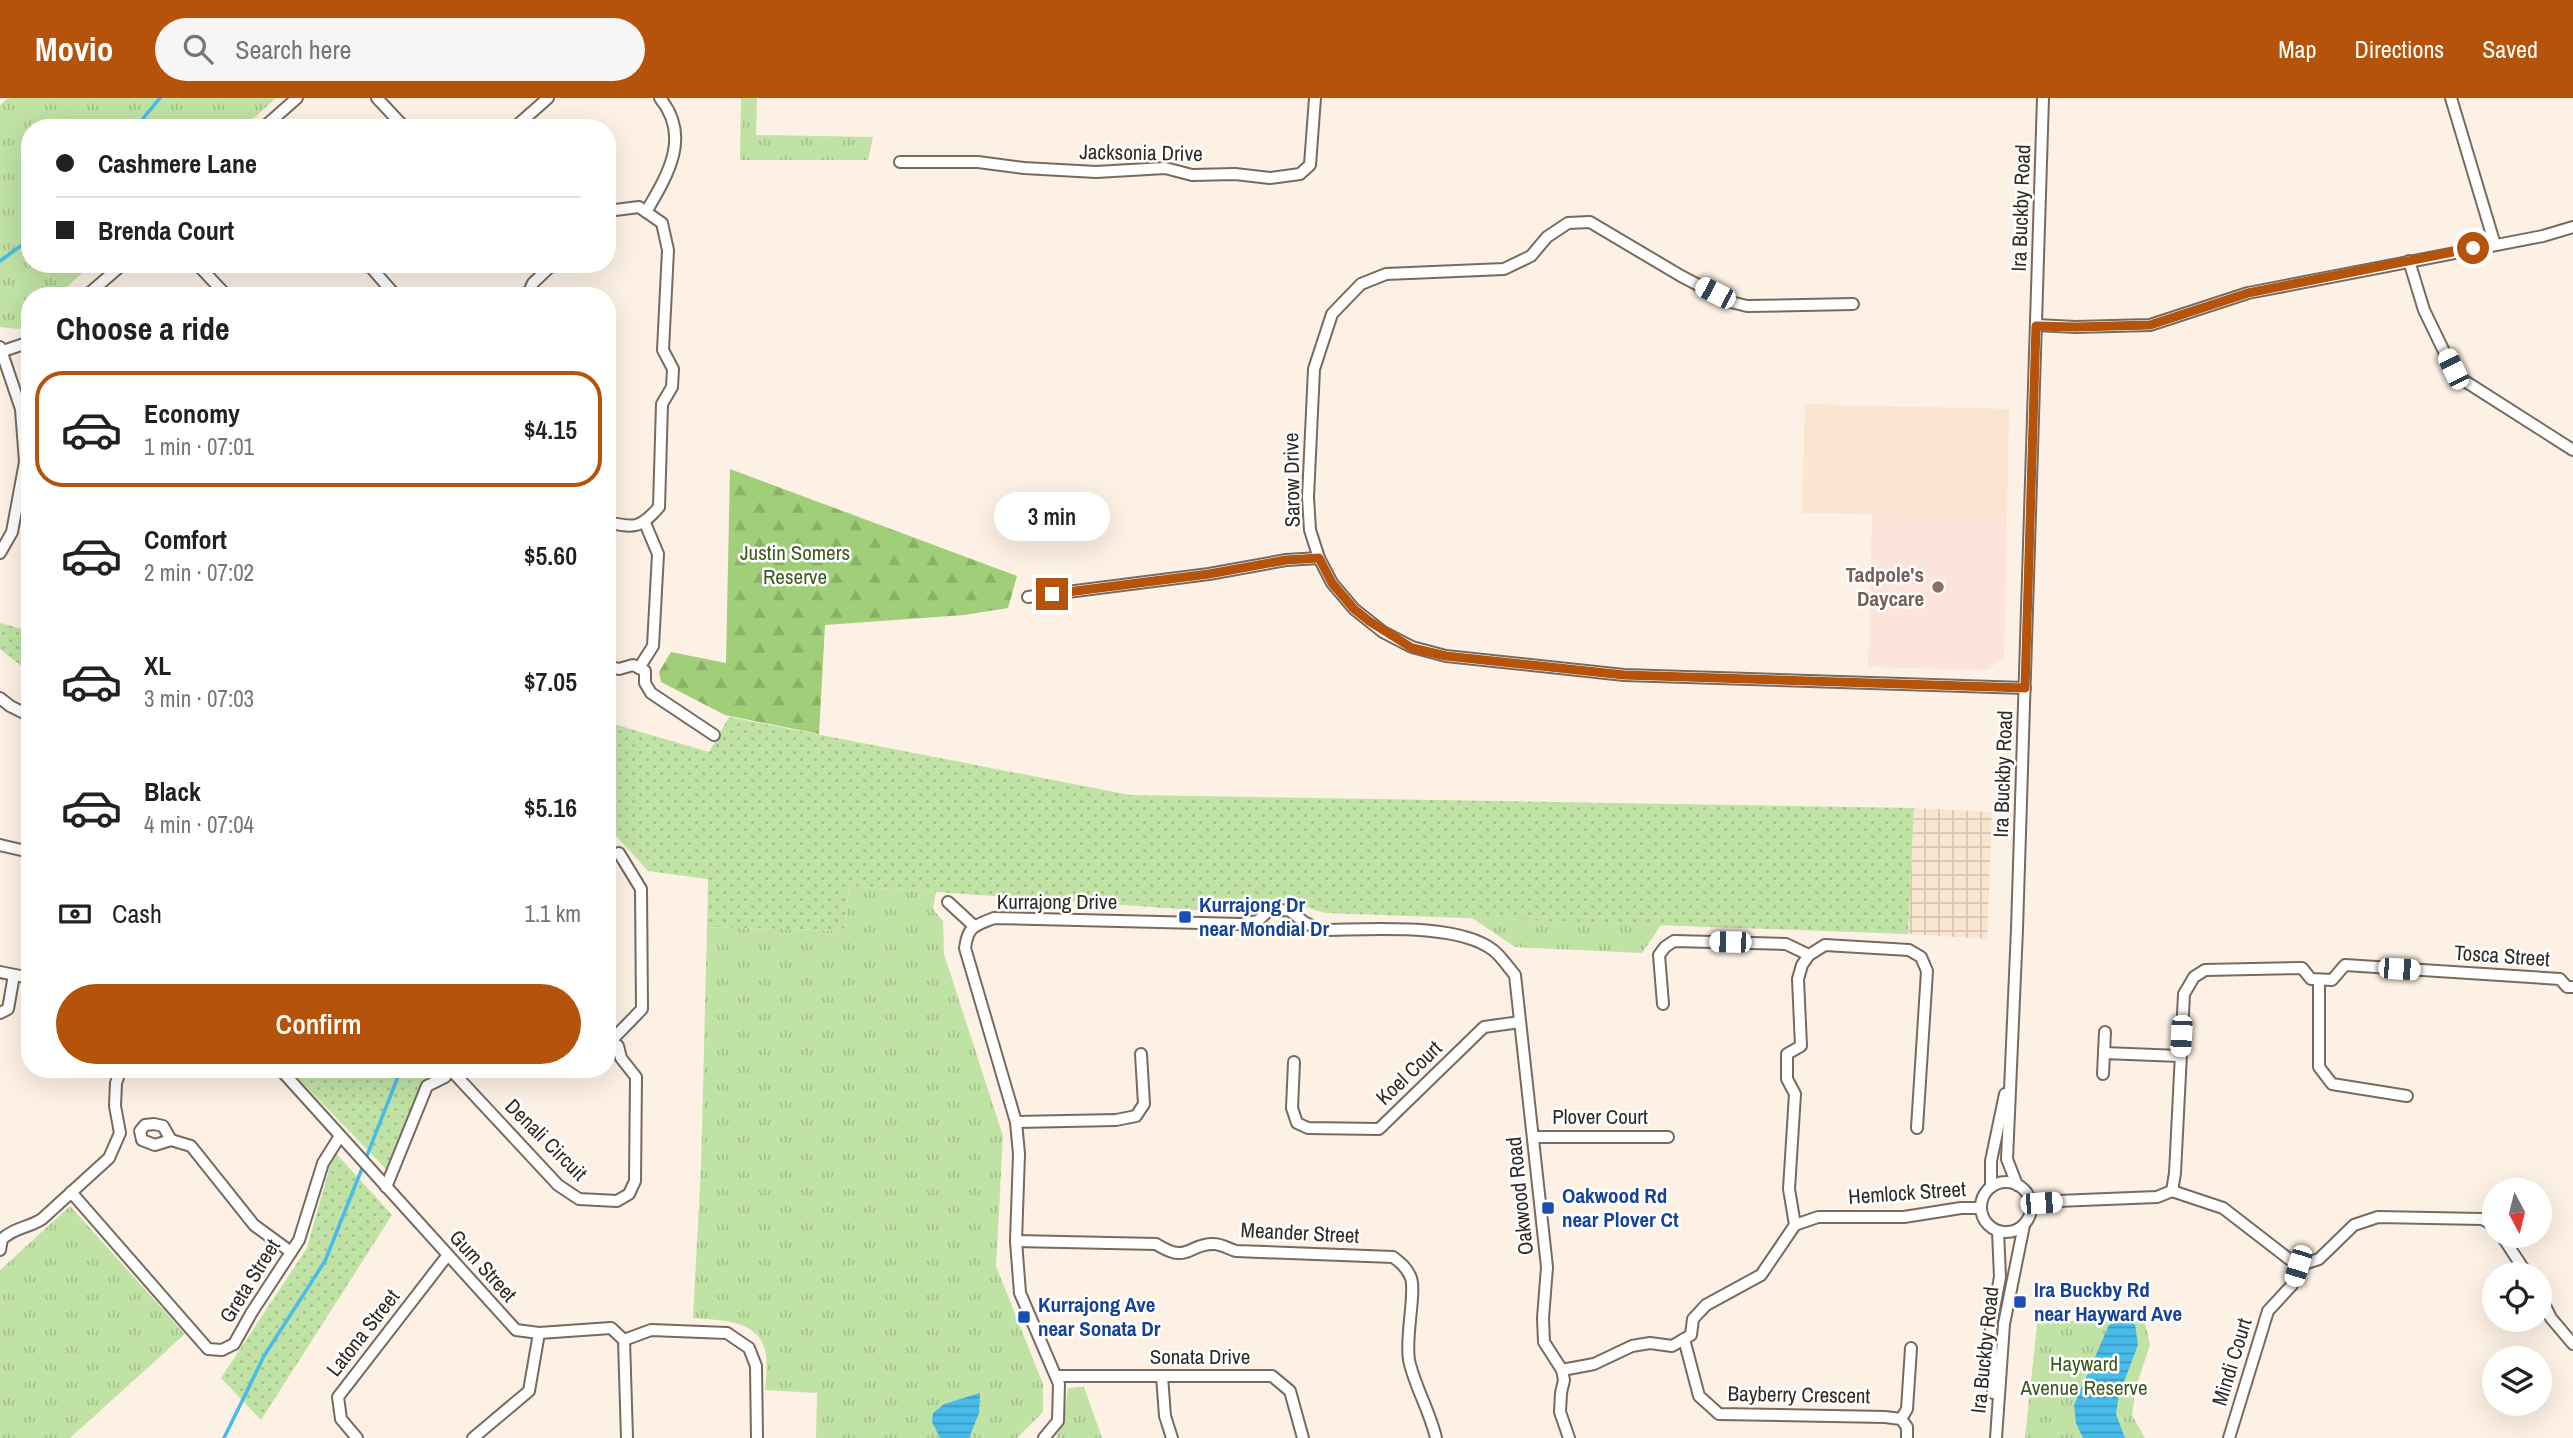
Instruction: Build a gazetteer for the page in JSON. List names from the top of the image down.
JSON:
{
  "streets": {
    "street": [
      "Jacksonia Drive",
      "Ira Buckby Road",
      "Sarow Drive",
      "Kurrajong Drive",
      "Tosca Street",
      "Koel Court",
      "Plover Court",
      "Denali Circuit",
      "Hemlock Street",
      "Oakwood Road",
      "Meander Street",
      "Gum Street",
      "Greta Street",
      "Latona Street",
      "Sonata Drive",
      "Mindi Court",
      "Bayberry Crescent"
    ]
  },
  "crossings": [
    ["Ira Buckby Road", "Sarow Drive"],
    ["Ira Buckby Road", "Hemlock Street"],
    ["Kurrajong Drive", "Oakwood Road"],
    ["Kurrajong Drive", "Meander Street"],
    ["Kurrajong Drive", "Sonata Drive"],
    ["Koel Court", "Oakwood Road"],
    ["Plover Court", "Oakwood Road"],
    ["Denali Circuit", "Gum Street"],
    ["Gum Street", "Greta Street"],
    ["Gum Street", "Latona Street"]
  ],
  "parks": ["Justin Somers Reserve", "Hayward Avenue Reserve"],
  "places": {
    "other": ["Tadpole's Daycare"],
    "transit": [
      "Kurrajong Dr near Mondial Dr",
      "Oakwood Rd near Plover Ct",
      "Ira Buckby Rd near Hayward Ave",
      "Kurrajong Ave near Sonata Dr"
    ]
  },
  "north": "bottom",
  "page": {
    "header": "Movio",
    "search": "Search here",
    "nav": ["Map", "Directions", "Saved"],
    "banner": ["Cashmere Lane", "Brenda Court"],
    "heading": "Choose a ride",
    "list": [
      {
        "name": "Economy",
        "note": "1 min · 07:01",
        "value": "$4.15"
      },
      {
        "name": "Comfort",
        "note": "2 min · 07:02",
        "value": "$5.60"
      },
      {
        "name": "XL",
        "note": "3 min · 07:03",
        "value": "$7.05"
      },
      {
        "name": "Black",
        "note": "4 min · 07:04",
        "value": "$5.16"
      }
    ],
    "bubble": "3 min",
    "pay": ["Cash", "1.1 km"],
    "buttons": "Confirm"
  }
}
